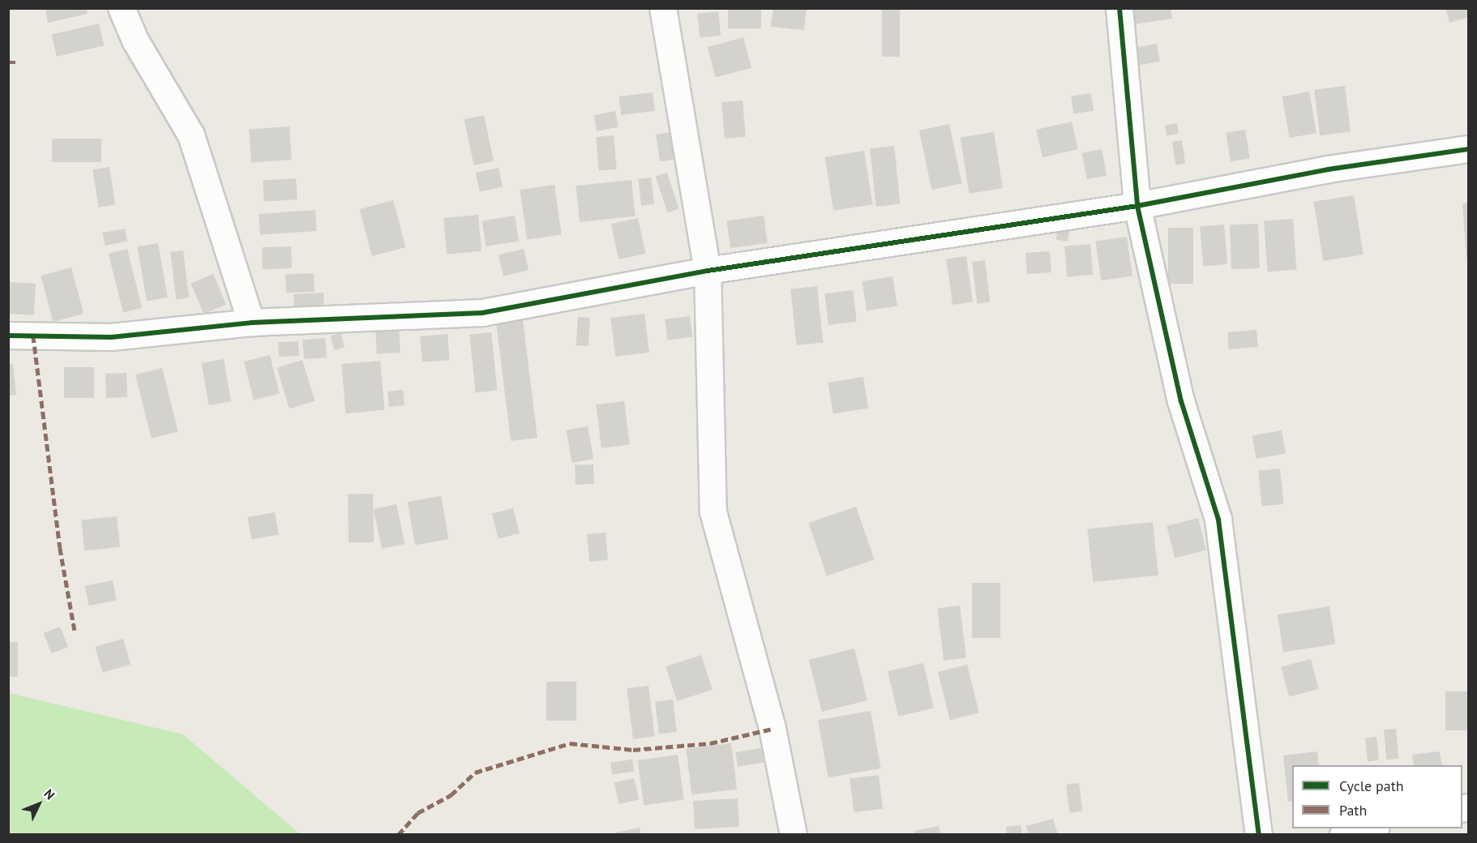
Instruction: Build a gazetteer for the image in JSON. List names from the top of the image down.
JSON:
{
  "legend": ["Cycle path", "Path"],
  "north": "top right"
}
